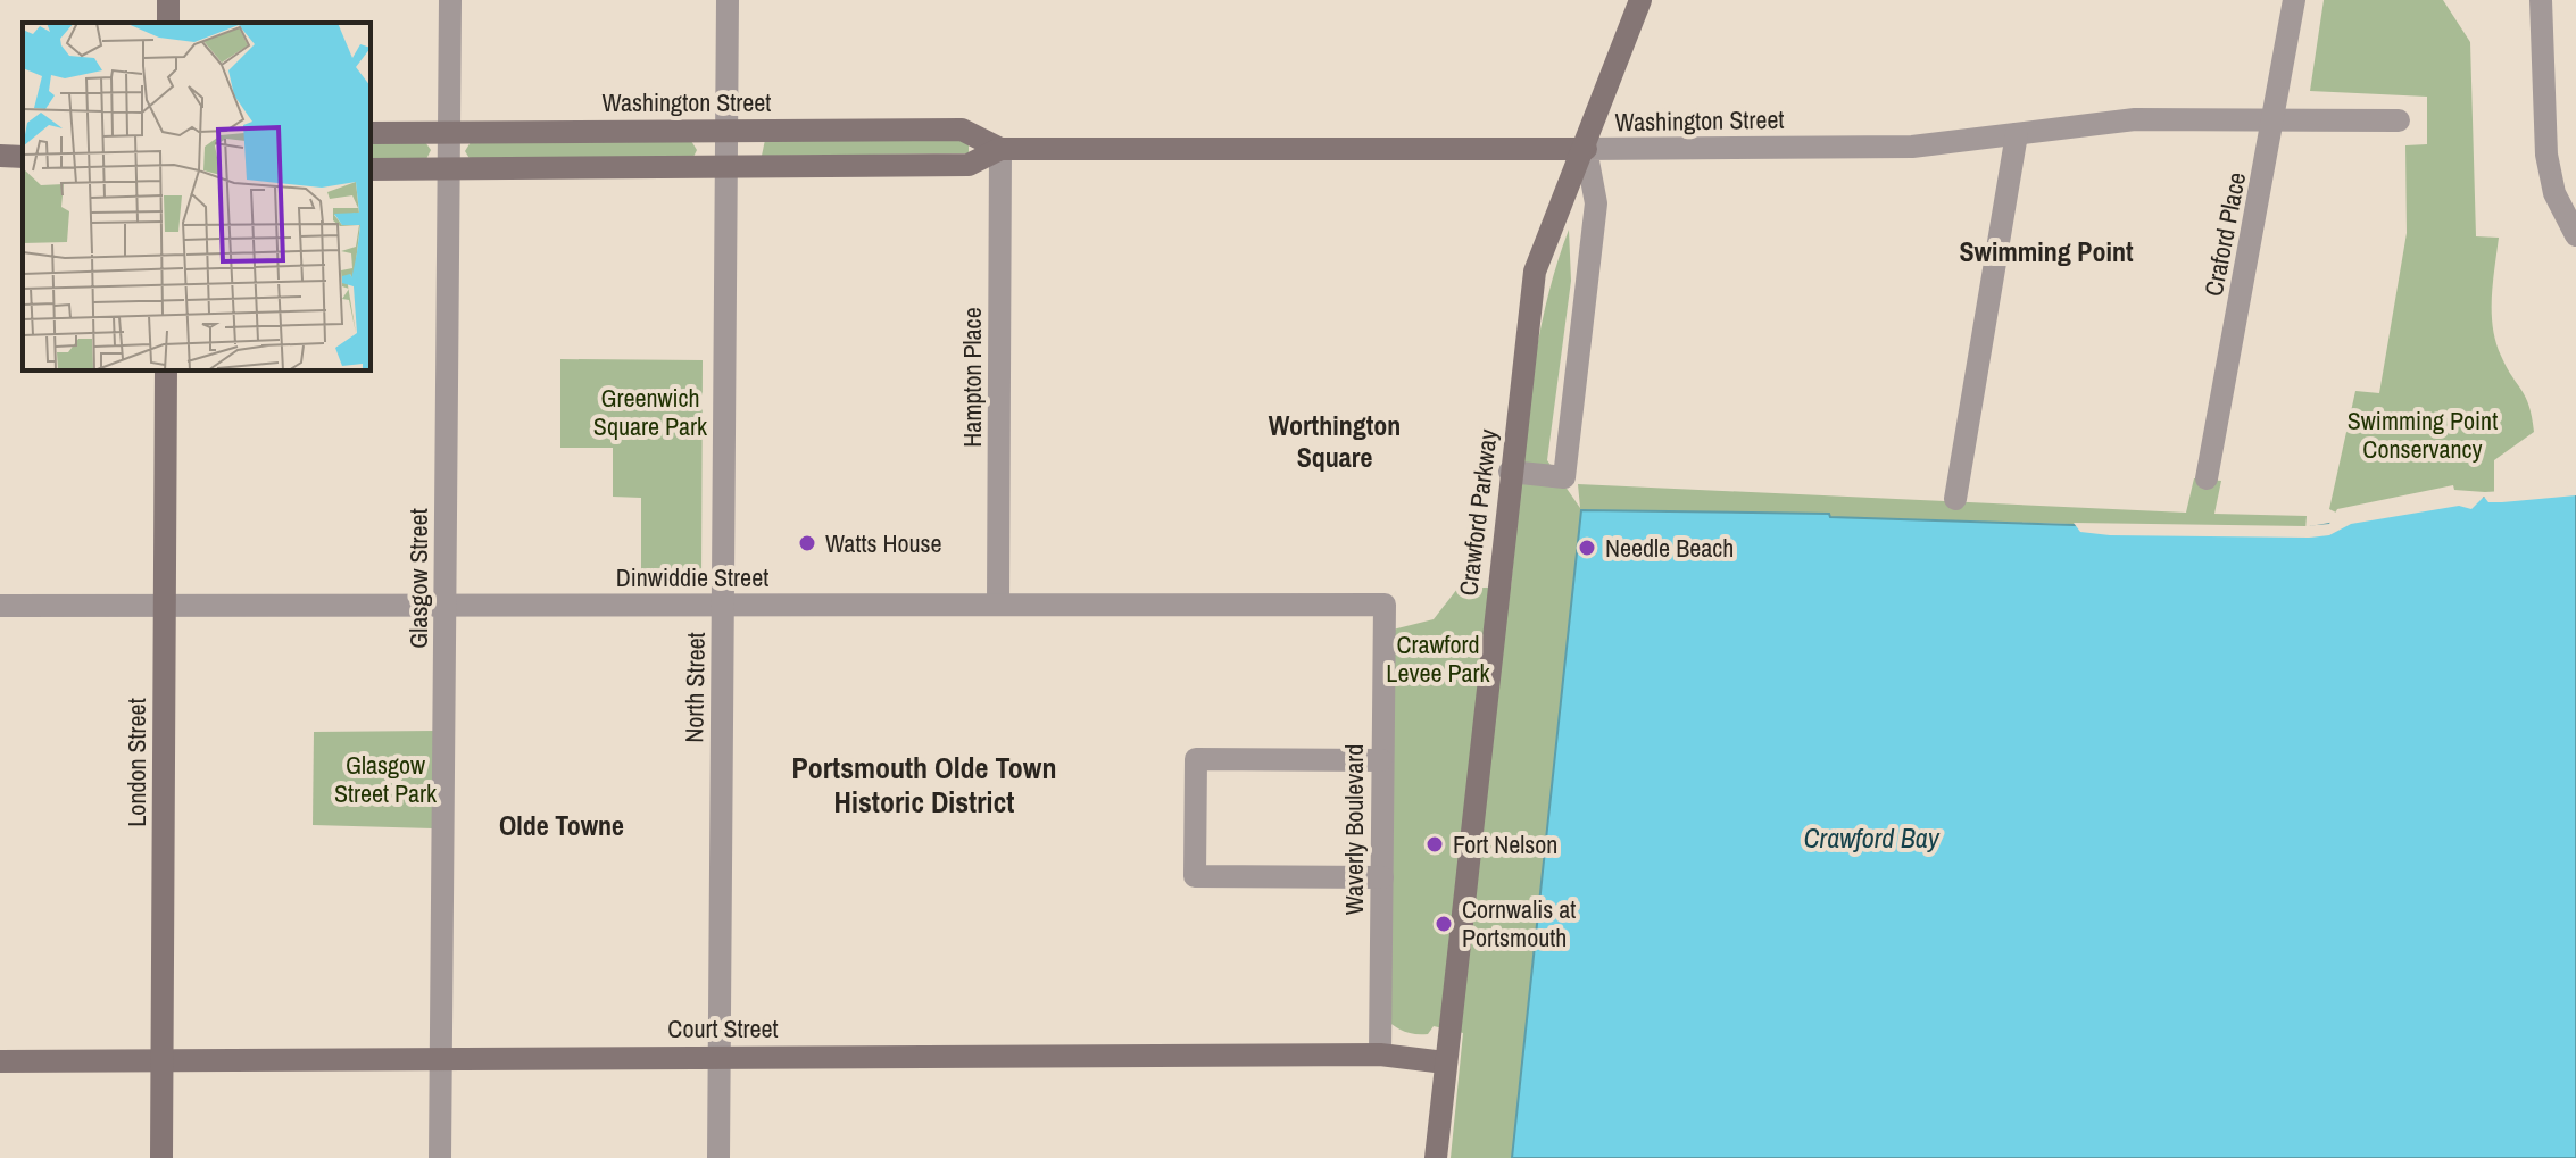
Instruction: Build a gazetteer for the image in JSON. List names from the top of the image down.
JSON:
{
  "streets": {
    "street": [
      "Washington Street",
      "Craford Place",
      "Hampton Place",
      "Crawford Parkway",
      "Dinwiddie Street",
      "Glasgow Street",
      "North Street",
      "London Street",
      "Waverly Boulevard",
      "Court Street"
    ]
  },
  "crossings": [
    ["Washington Street", "Craford Place"],
    ["Washington Street", "Hampton Place"],
    ["Washington Street", "Crawford Parkway"],
    ["Washington Street", "Glasgow Street"],
    ["Washington Street", "North Street"],
    ["Hampton Place", "Dinwiddie Street"],
    ["Crawford Parkway", "Court Street"],
    ["Dinwiddie Street", "Glasgow Street"],
    ["Dinwiddie Street", "North Street"],
    ["Dinwiddie Street", "London Street"],
    ["Dinwiddie Street", "Waverly Boulevard"],
    ["Glasgow Street", "Court Street"],
    ["North Street", "Court Street"],
    ["London Street", "Court Street"],
    ["Waverly Boulevard", "Court Street"]
  ],
  "districts": [
    "Swimming Point",
    "Worthington Square",
    "Portsmouth Olde Town Historic District",
    "Olde Towne"
  ],
  "water": ["Crawford Bay"],
  "parks": [
    "Greenwich Square Park",
    "Swimming Point Conservancy",
    "Crawford Levee Park",
    "Glasgow Street Park"
  ],
  "places": [
    "Watts House",
    "Needle Beach",
    "Fort Nelson",
    "Cornwalis at Portsmouth"
  ]
}
